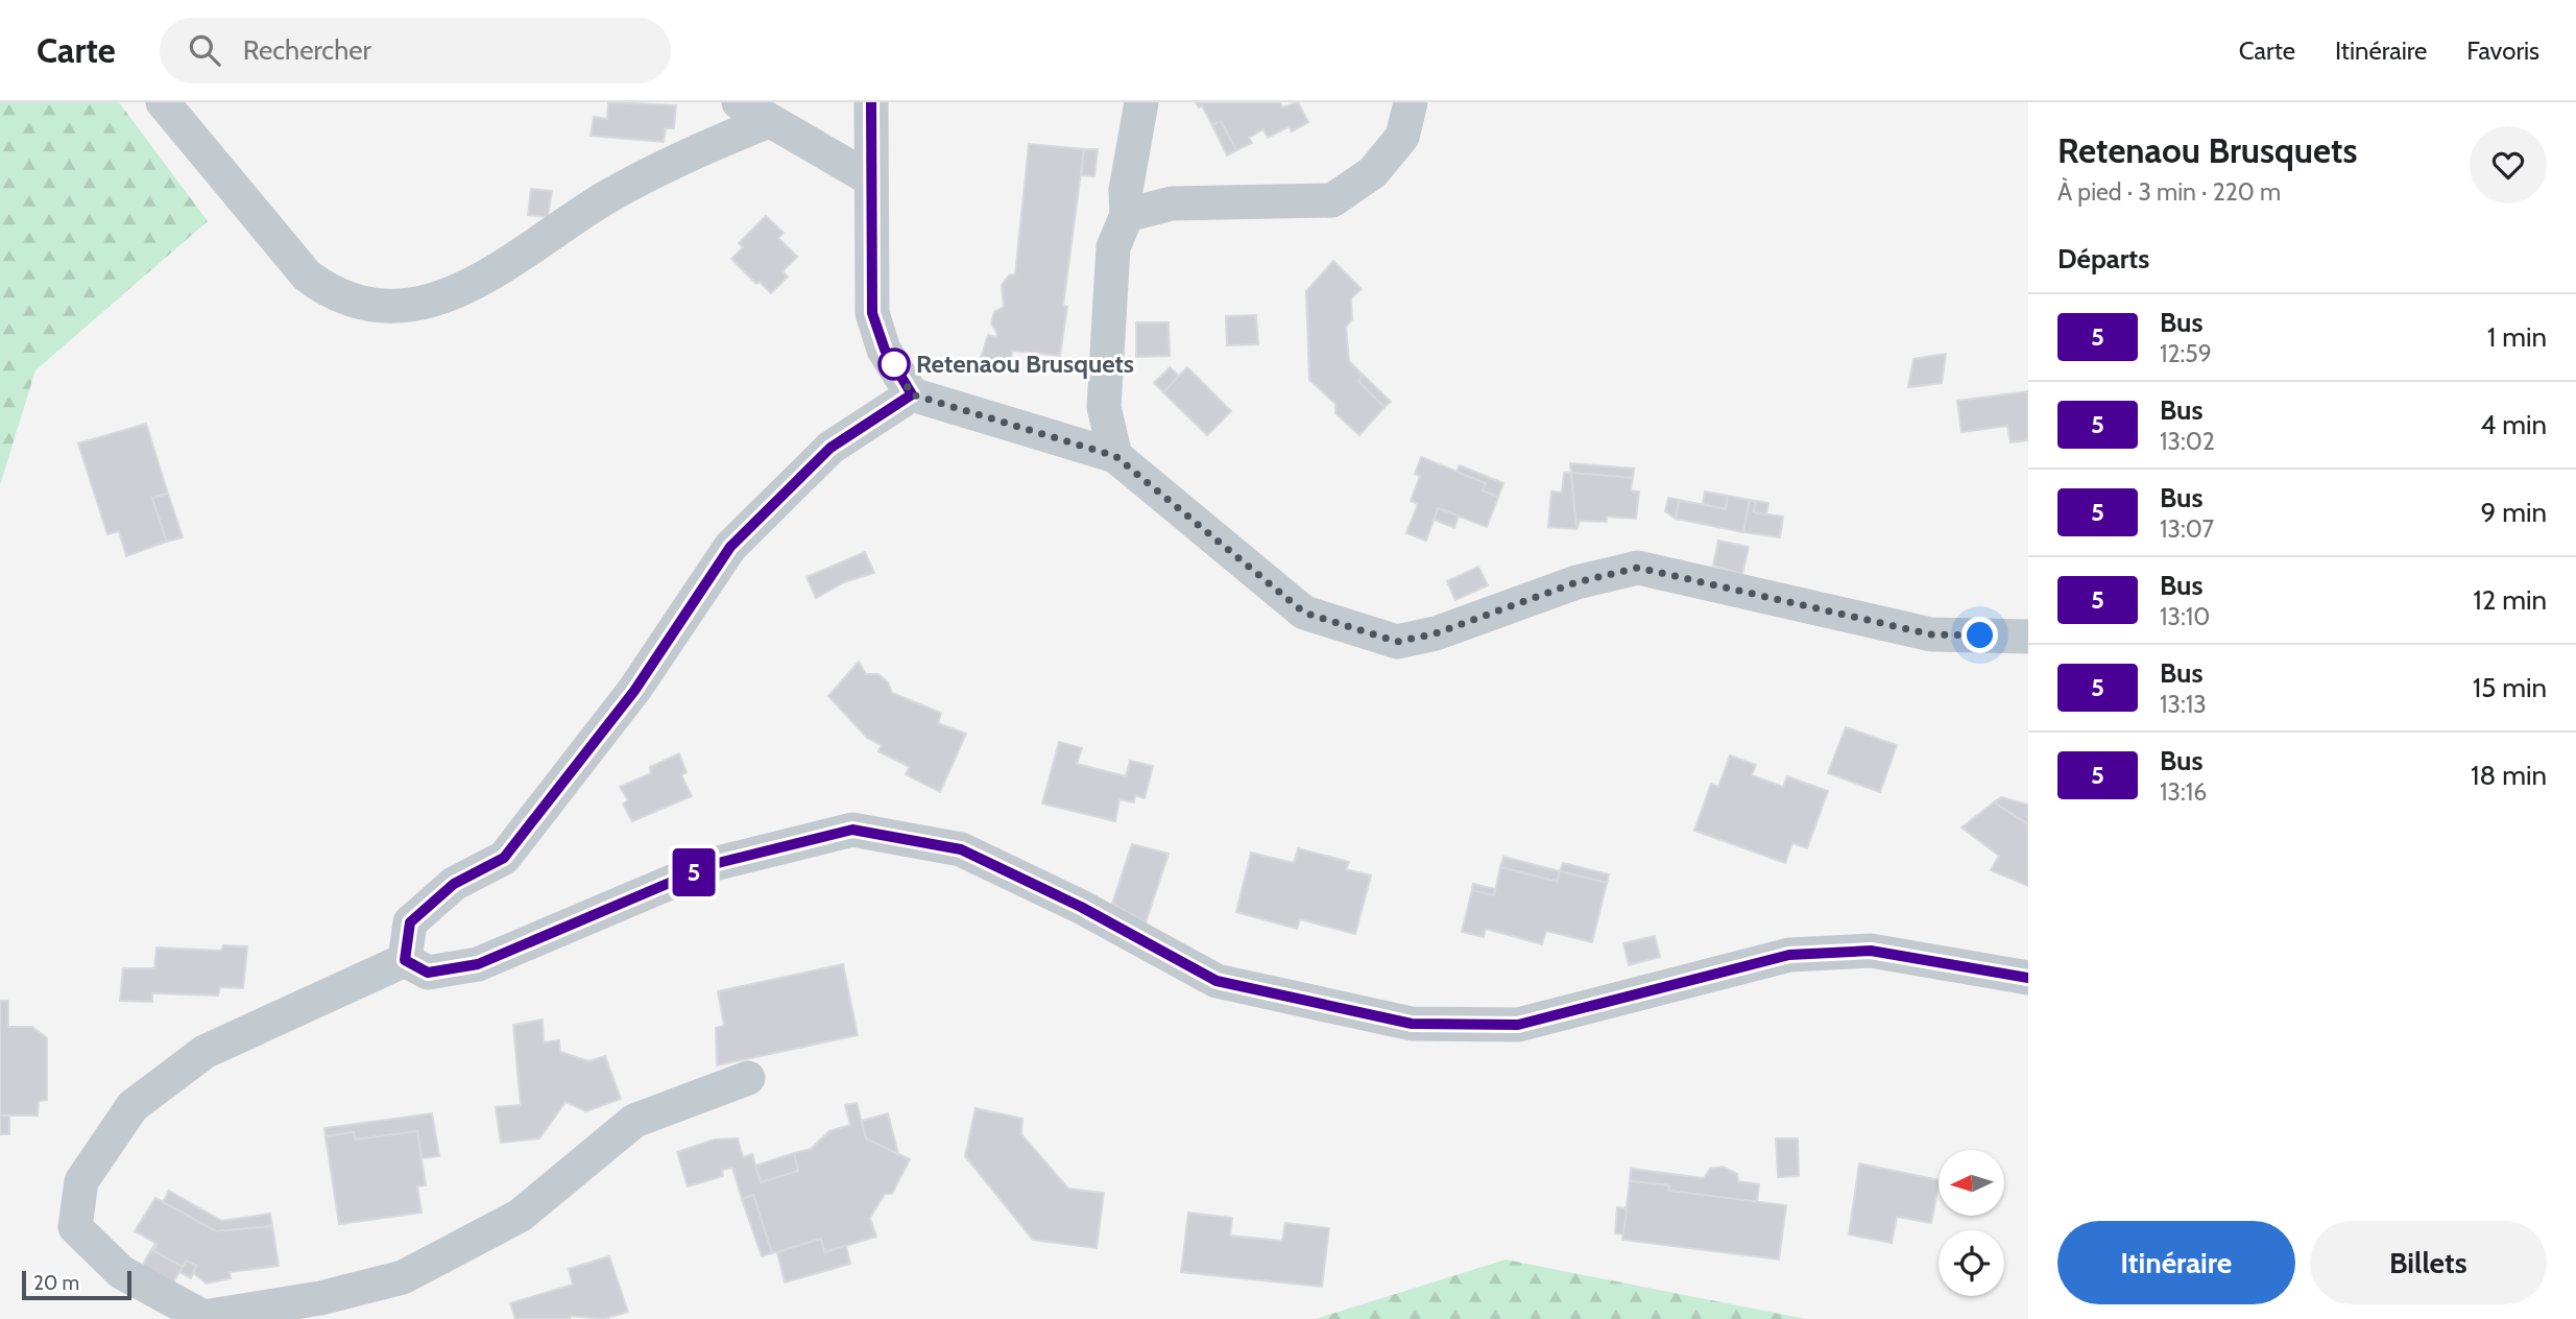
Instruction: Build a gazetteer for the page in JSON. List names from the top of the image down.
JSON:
{
  "places": ["Retenaou Brusquets"],
  "lines": ["bus line 5"],
  "scale_bar": "20 m",
  "north": "left",
  "page": {
    "header": "Carte",
    "search": "Rechercher",
    "nav": ["Carte", "Itinéraire", "Favoris"],
    "on_map": "5",
    "heading": [
      ["Retenaou Brusquets", "À pied · 3 min · 220 m"],
      "Départs"
    ],
    "list": [
      {
        "mark": "5",
        "name": "Bus",
        "note": "12:59",
        "value": "1 min"
      },
      {
        "mark": "5",
        "name": "Bus",
        "note": "13:02",
        "value": "4 min"
      },
      {
        "mark": "5",
        "name": "Bus",
        "note": "13:07",
        "value": "9 min"
      },
      {
        "mark": "5",
        "name": "Bus",
        "note": "13:10",
        "value": "12 min"
      },
      {
        "mark": "5",
        "name": "Bus",
        "note": "13:13",
        "value": "15 min"
      },
      {
        "mark": "5",
        "name": "Bus",
        "note": "13:16",
        "value": "18 min"
      }
    ],
    "buttons": ["Itinéraire", "Billets"],
    "scale": "20 m"
  }
}
